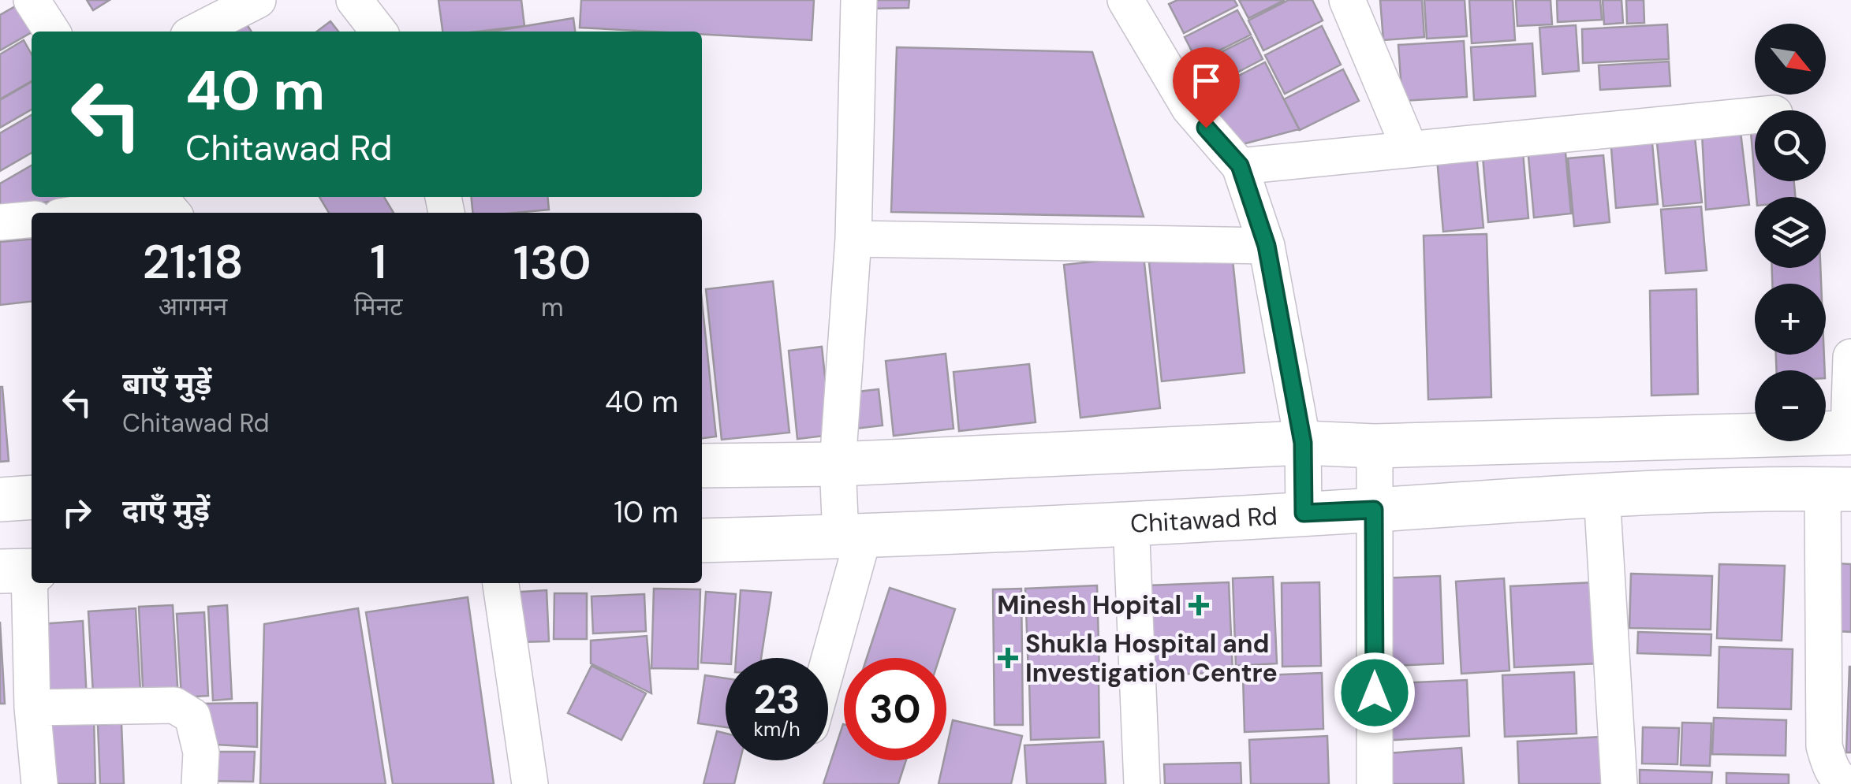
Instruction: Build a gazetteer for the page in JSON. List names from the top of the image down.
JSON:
{
  "streets": {
    "main road": ["Chitawad Rd"]
  },
  "places": {
    "health": ["Minesh Hopital", "Shukla Hospital and Investigation Centre"]
  },
  "north": "bottom right",
  "page": {
    "map_buttons": ["+", "−"],
    "turn": ["40 m", "Chitawad Rd"],
    "eta": [
      "21:18",
      "आगमन",
      "1",
      "मिनट",
      "130",
      "m"
    ],
    "list": [
      {
        "name": "बाएँ मुड़ें",
        "note": "Chitawad Rd",
        "value": "40 m"
      },
      {
        "name": "दाएँ मुड़ें",
        "value": "10 m"
      }
    ],
    "speed": "23 km/h",
    "limit": "30"
  }
}
